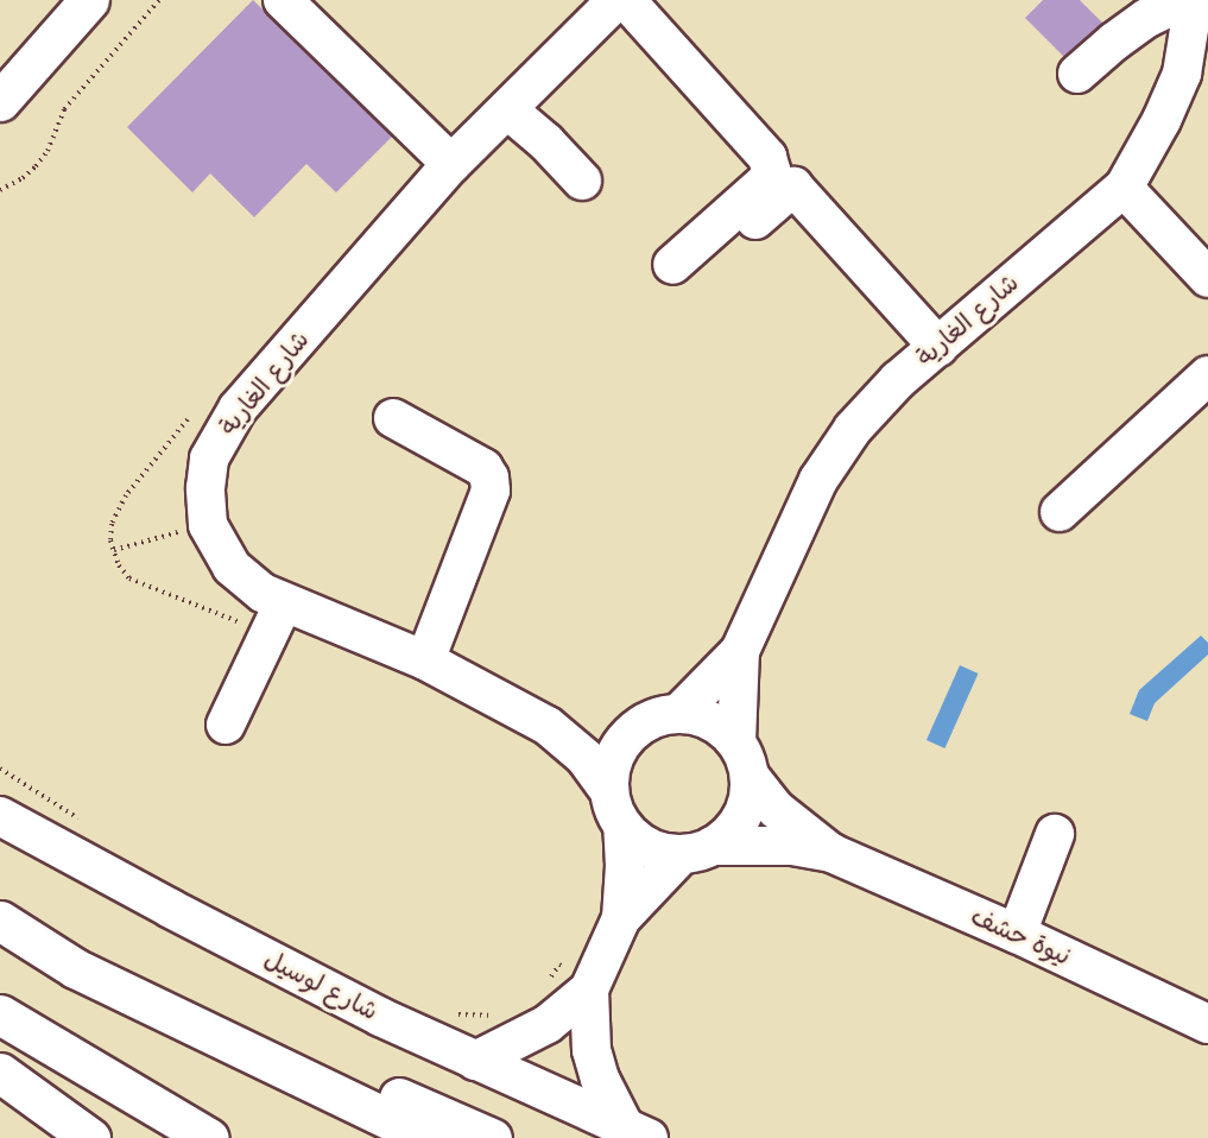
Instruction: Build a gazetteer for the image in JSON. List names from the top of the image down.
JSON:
{
  "streets": {
    "street": ["شارع الغارية", "نيوة حشف", "شارع لوسيل"]
  },
  "crossings": [
    ["شارع الغارية", "نيوة حشف"]
  ]
}
